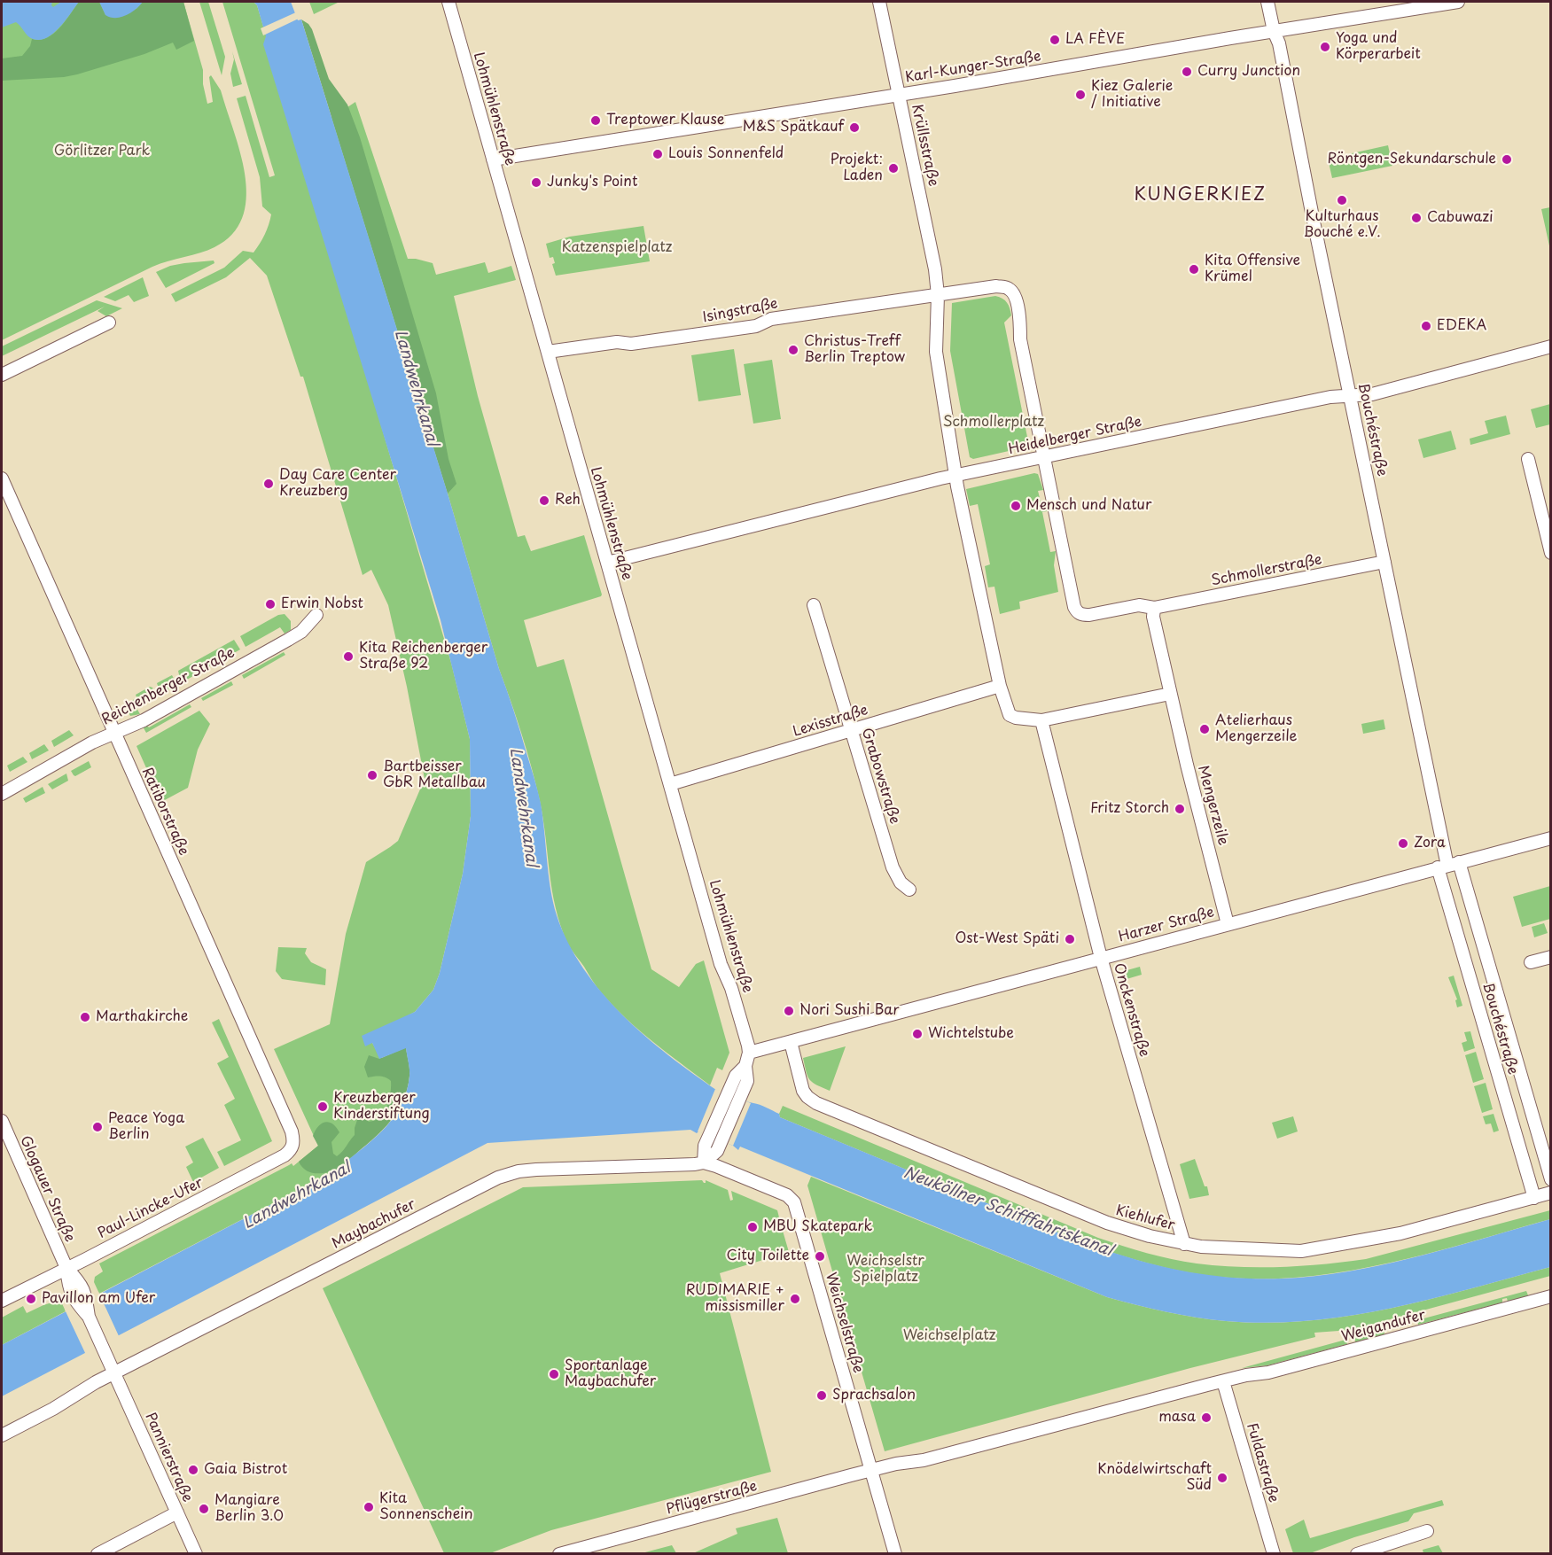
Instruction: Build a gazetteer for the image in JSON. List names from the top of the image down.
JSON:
{
  "streets": {
    "street": [
      "Karl-Kunger-Straße",
      "Lohmühlenstraße",
      "Krüllsstraße",
      "Isingstraße",
      "Bouchéstraße",
      "Heidelberger Straße",
      "Schmollerstraße",
      "Reichenberger Straße",
      "Lexisstraße",
      "Grabowstraße",
      "Mengerzeile",
      "Ratiborstraße",
      "Harzer Straße",
      "Onckenstraße",
      "Glogauer Straße",
      "Paul-Lincke-Ufer",
      "Kiehlufer",
      "Maybachufer",
      "Weichselstraße",
      "Weigandufer",
      "Pannierstraße",
      "Fuldastraße",
      "Pflügerstraße"
    ]
  },
  "crossings": [
    ["Karl-Kunger-Straße", "Lohmühlenstraße"],
    ["Karl-Kunger-Straße", "Krüllsstraße"],
    ["Karl-Kunger-Straße", "Bouchéstraße"],
    ["Lohmühlenstraße", "Isingstraße"],
    ["Lohmühlenstraße", "Heidelberger Straße"],
    ["Lohmühlenstraße", "Lexisstraße"],
    ["Lohmühlenstraße", "Harzer Straße"],
    ["Krüllsstraße", "Isingstraße"],
    ["Bouchéstraße", "Heidelberger Straße"],
    ["Bouchéstraße", "Schmollerstraße"],
    ["Bouchéstraße", "Harzer Straße"],
    ["Bouchéstraße", "Kiehlufer"],
    ["Reichenberger Straße", "Ratiborstraße"],
    ["Lexisstraße", "Grabowstraße"],
    ["Mengerzeile", "Harzer Straße"],
    ["Ratiborstraße", "Paul-Lincke-Ufer"],
    ["Harzer Straße", "Onckenstraße"],
    ["Harzer Straße", "Kiehlufer"],
    ["Onckenstraße", "Kiehlufer"],
    ["Glogauer Straße", "Paul-Lincke-Ufer"],
    ["Glogauer Straße", "Pannierstraße"],
    ["Maybachufer", "Weichselstraße"],
    ["Maybachufer", "Pannierstraße"],
    ["Weichselstraße", "Pflügerstraße"],
    ["Weigandufer", "Fuldastraße"]
  ],
  "districts": ["KUNGERKIEZ"],
  "water": ["Landwehrkanal", "Neuköllner Schifffahrtskanal"],
  "parks": [
    "Görlitzer Park",
    "Katzenspielplatz",
    "Schmollerplatz",
    "Weichselstr Spielplatz",
    "Weichselplatz"
  ],
  "places": [
    "LA FÈVE",
    "Yoga und Körperarbeit",
    "Curry Junction",
    "Kiez Galerie / Initiative",
    "Treptower Klause",
    "M&S Spätkauf",
    "Louis Sonnenfeld",
    "Röntgen-Sekundarschule",
    "Projekt: Laden",
    "Junky's Point",
    "Kulturhaus Bouché e.V.",
    "Cabuwazi",
    "Kita Offensive Krümel",
    "EDEKA",
    "Christus-Treff Berlin Treptow",
    "Day Care Center Kreuzberg",
    "Reh",
    "Mensch und Natur",
    "Erwin Nobst",
    "Kita Reichenberger Straße 92",
    "Atelierhaus Mengerzeile",
    "Bartbeisser GbR Metallbau",
    "Fritz Storch",
    "Zora",
    "Ost-West Späti",
    "Nori Sushi Bar",
    "Marthakirche",
    "Wichtelstube",
    "Kreuzberger Kinderstiftung",
    "Peace Yoga Berlin",
    "MBU Skatepark",
    "City Toilette",
    "Pavillon am Ufer",
    "RUDIMARIE + missismiller",
    "Sportanlage Maybachufer",
    "Sprachsalon",
    "masa",
    "Gaia Bistrot",
    "Knödelwirtschaft Süd",
    "Kita Sonnenschein",
    "Mangiare Berlin 3.0"
  ]
}
